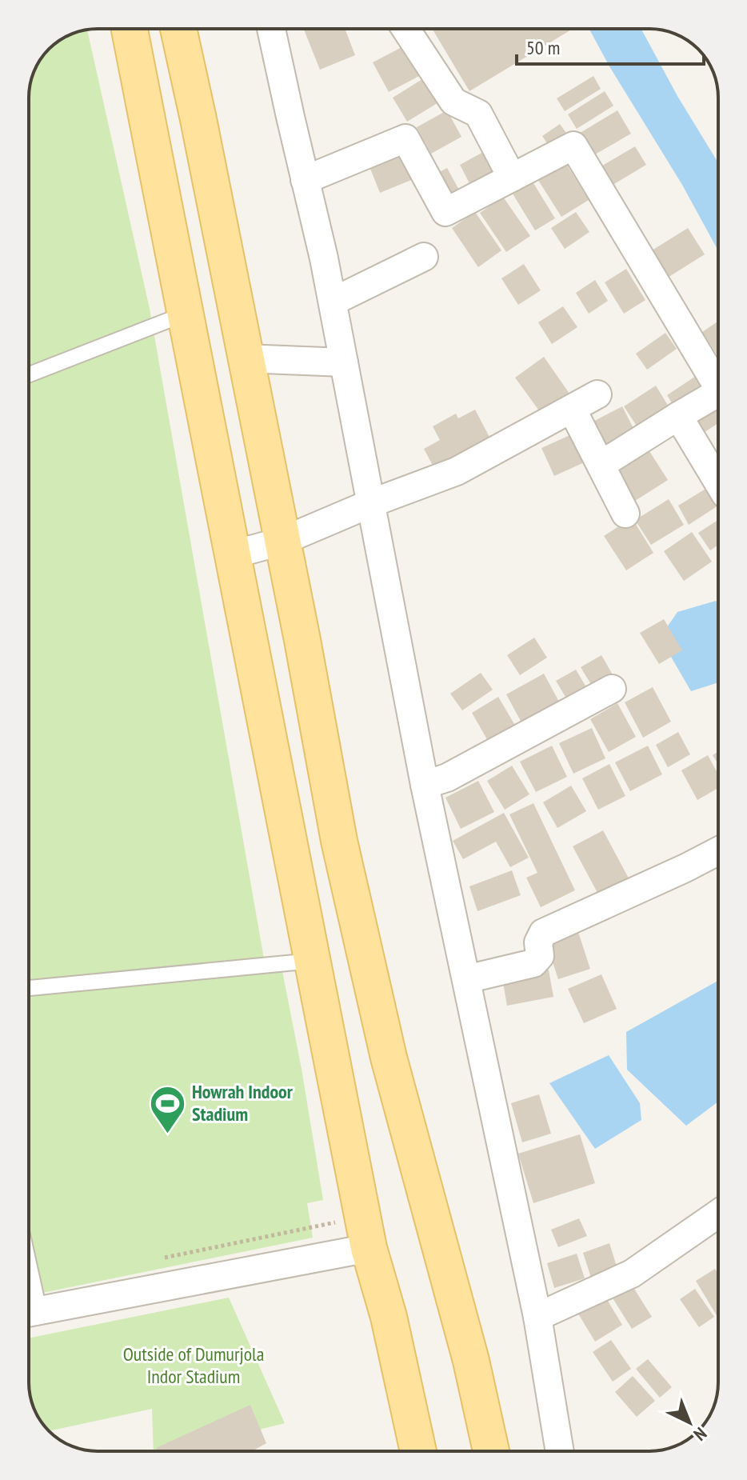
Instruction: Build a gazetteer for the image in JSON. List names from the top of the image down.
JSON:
{
  "parks": ["Outside of Dumurjola Indor Stadium"],
  "places": {
    "sports": ["Howrah Indoor Stadium"]
  },
  "scale_bar": "50 m",
  "north": "bottom right"
}
